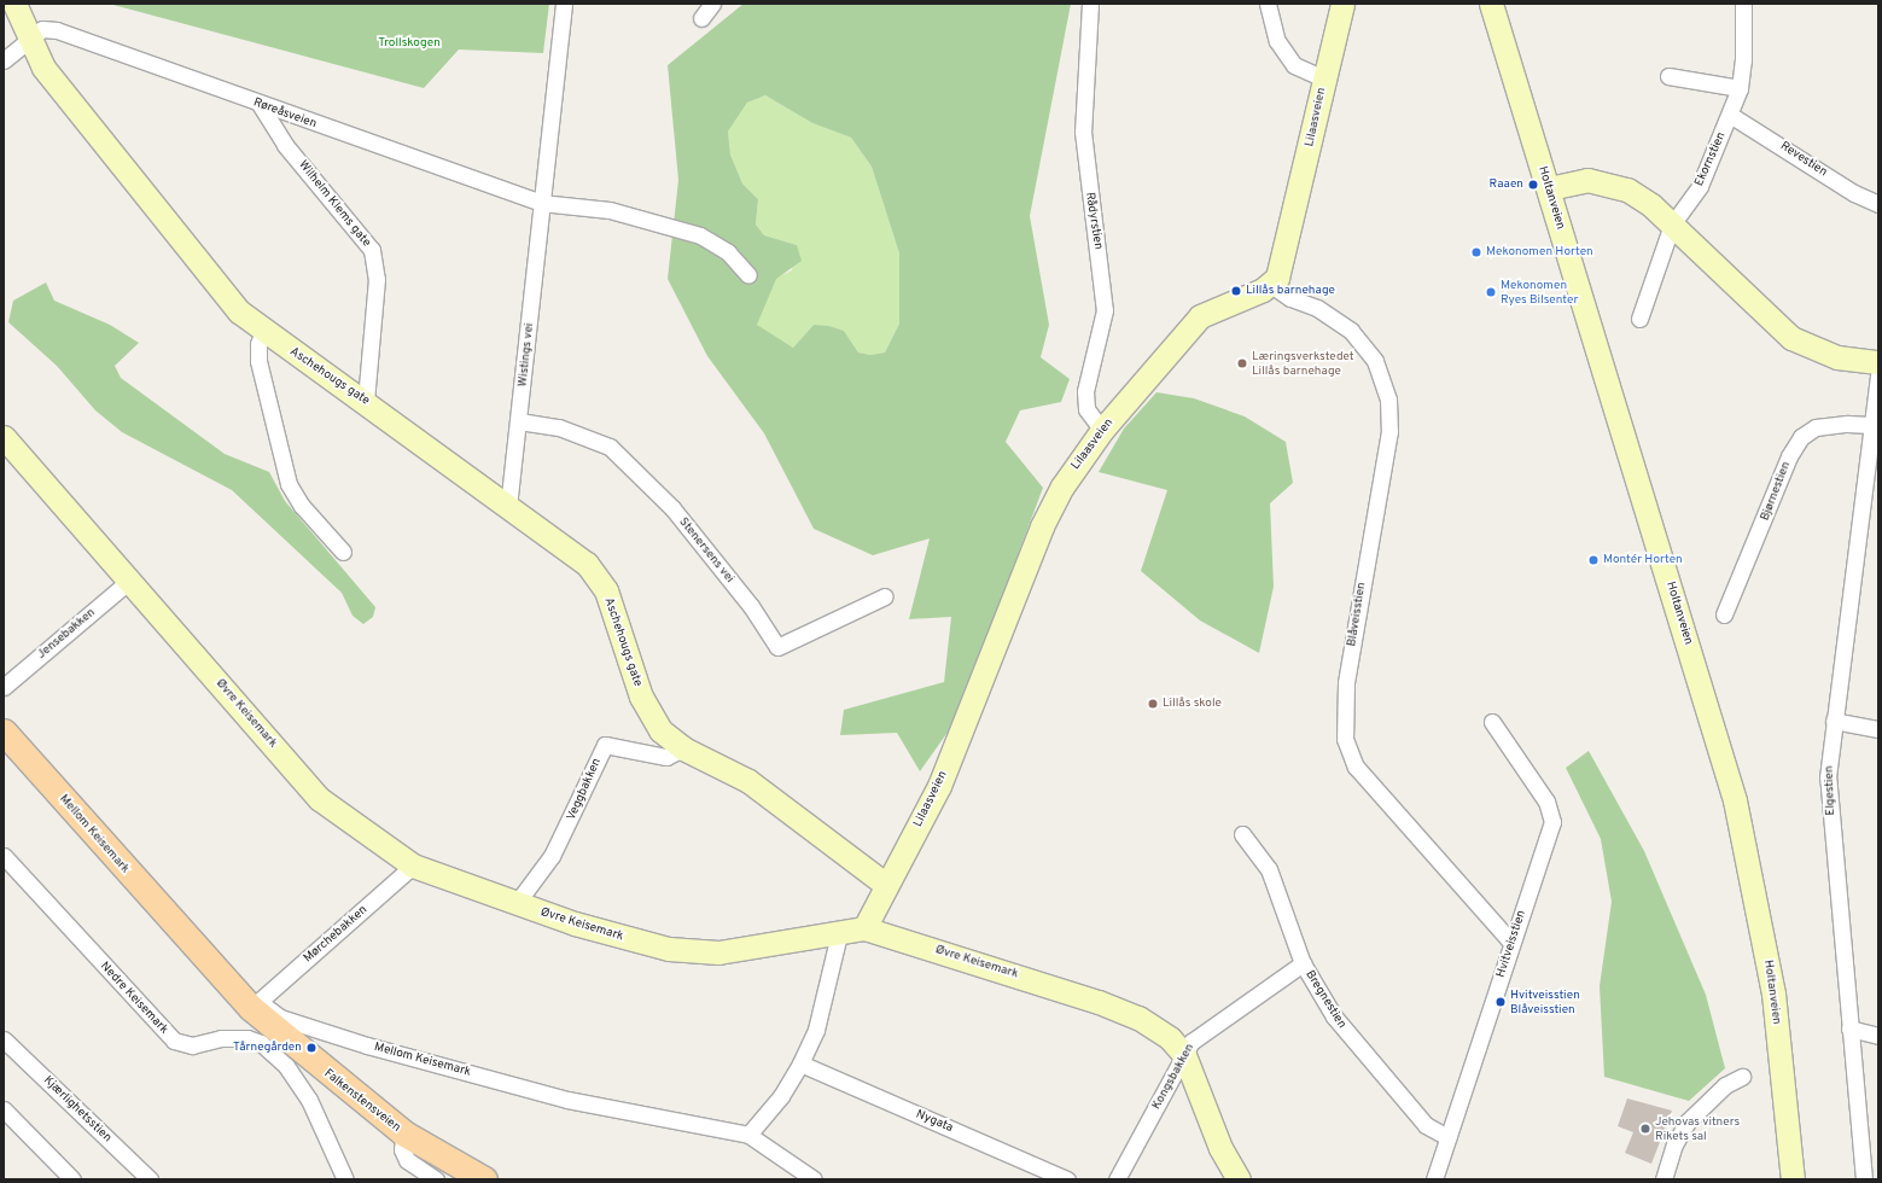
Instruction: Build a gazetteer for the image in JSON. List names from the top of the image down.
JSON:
{
  "streets": {
    "main road": [
      "Lilaasveien",
      "Holtanveien",
      "Aschehougs gate",
      "Øvre Keisemark",
      "Mellom Keisemark",
      "Falkenstensveien"
    ],
    "street": [
      "Røreåsveien",
      "Ekornstien",
      "Revestien",
      "Wilhelm Klems gate",
      "Rådyrstien",
      "Wistings vei",
      "Bjørnestien",
      "Stenersens vei",
      "Blåveisstien",
      "Jensebakken",
      "Veggbakken",
      "Elgestien",
      "Mørchebakken",
      "Hvitveisstien",
      "Nedre Keisemark",
      "Bregnestien",
      "Kongsbakken",
      "Kjærlighetsstien",
      "Nygata"
    ]
  },
  "crossings": [
    ["Røreåsveien", "Wilhelm Klems gate"],
    ["Røreåsveien", "Wistings vei"],
    ["Røreåsveien", "Aschehougs gate"],
    ["Lilaasveien", "Rådyrstien"],
    ["Lilaasveien", "Aschehougs gate"],
    ["Lilaasveien", "Blåveisstien"],
    ["Lilaasveien", "Øvre Keisemark"],
    ["Ekornstien", "Revestien"],
    ["Wilhelm Klems gate", "Aschehougs gate"],
    ["Wistings vei", "Aschehougs gate"],
    ["Wistings vei", "Stenersens vei"],
    ["Aschehougs gate", "Veggbakken"],
    ["Bjørnestien", "Elgestien"],
    ["Blåveisstien", "Hvitveisstien"],
    ["Jensebakken", "Øvre Keisemark"],
    ["Øvre Keisemark", "Veggbakken"],
    ["Øvre Keisemark", "Mørchebakken"],
    ["Øvre Keisemark", "Kongsbakken"],
    ["Mellom Keisemark", "Mørchebakken"],
    ["Mellom Keisemark", "Falkenstensveien"],
    ["Mørchebakken", "Falkenstensveien"],
    ["Hvitveisstien", "Bregnestien"],
    ["Bregnestien", "Kongsbakken"]
  ],
  "parks": ["Trollskogen"],
  "places": [
    "Raaen",
    "Mekonomen Horten",
    "Lillås barnehage",
    "Mekonomen Ryes Bilsenter",
    "Læringsverkstedet Lillås barnehage",
    "Montér Horten",
    "Lillås skole",
    "Hvitveisstien Blåveisstien",
    "Tårnegården",
    "Jehovas vitners Rikets sal"
  ]
}
